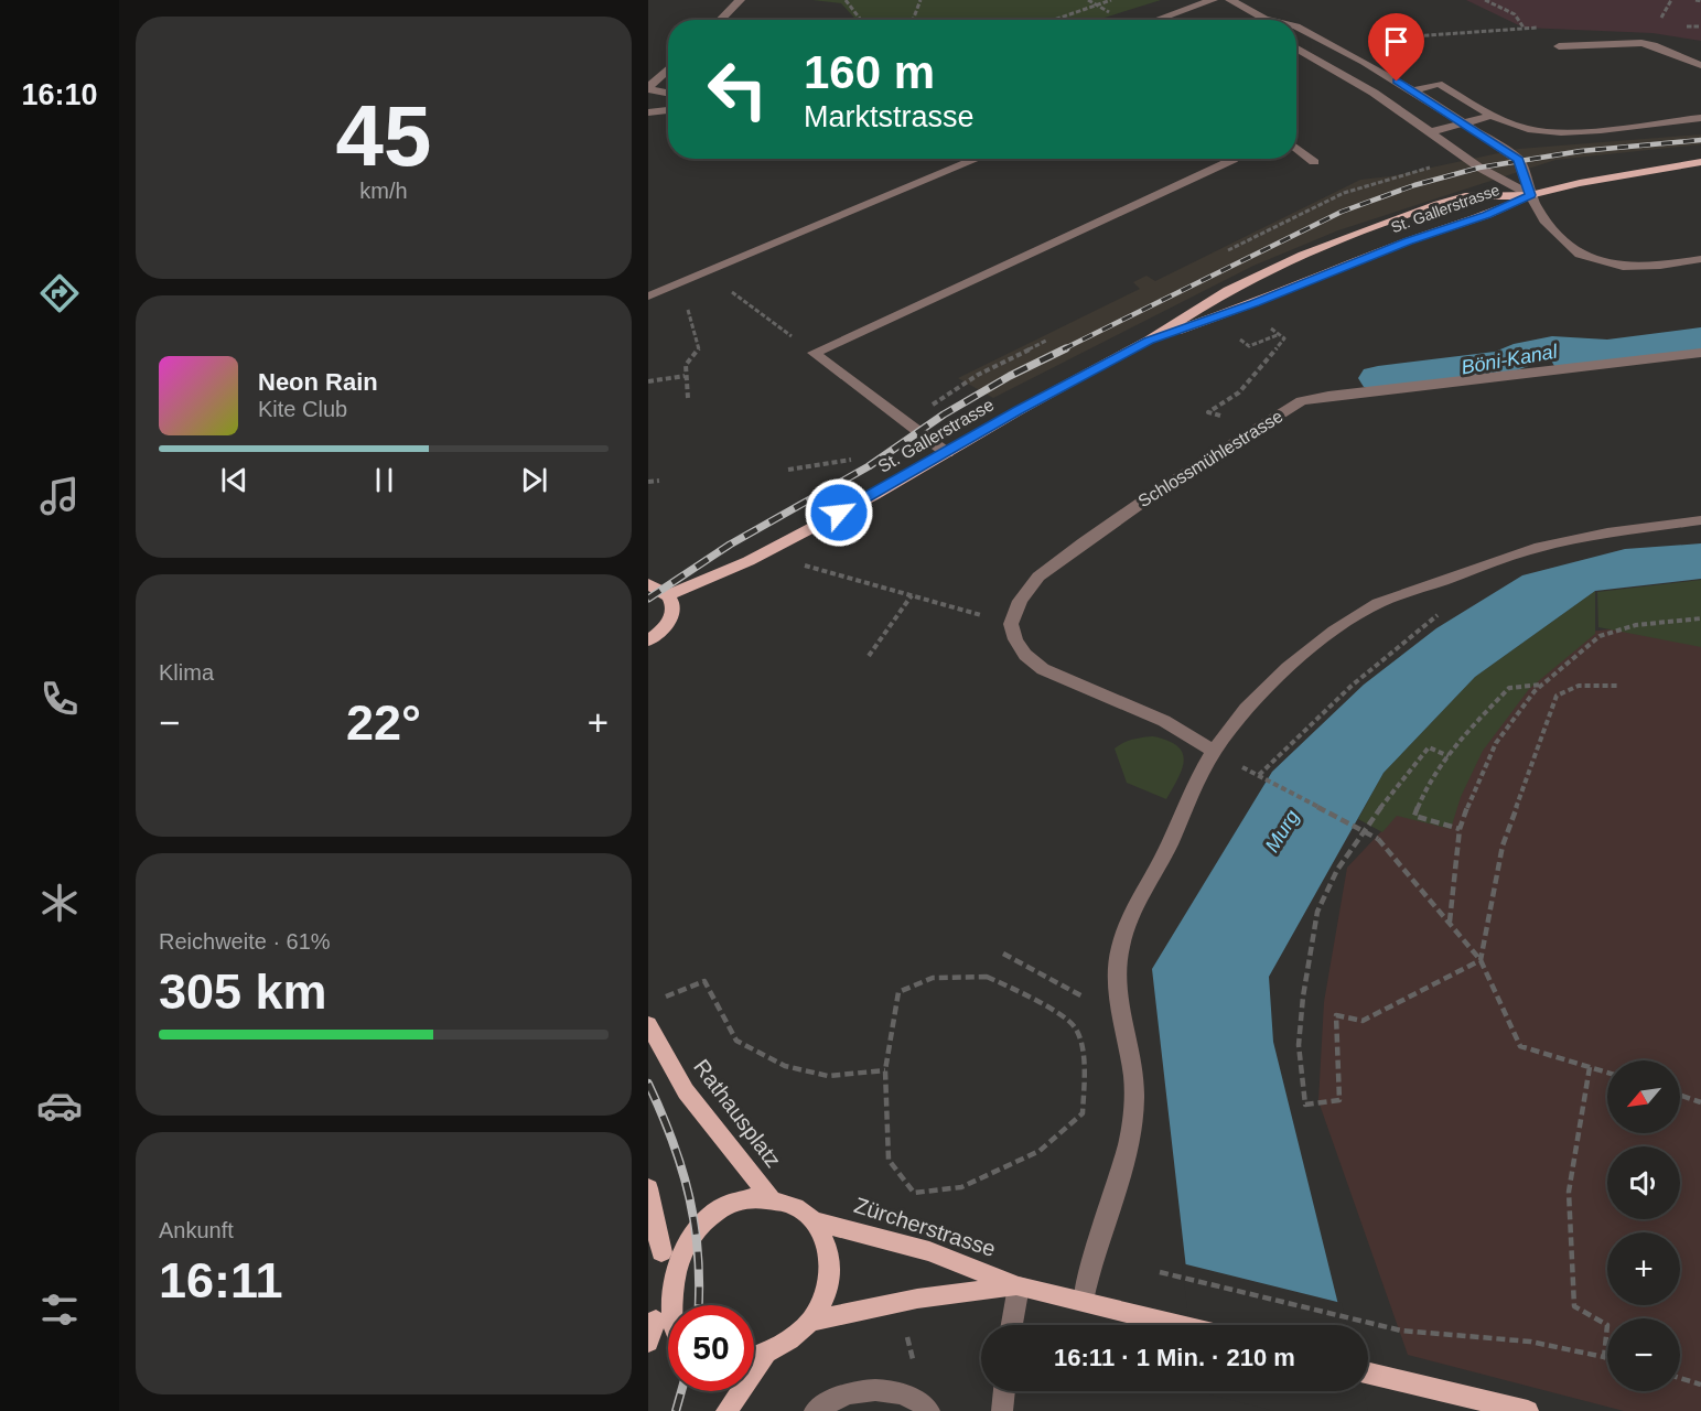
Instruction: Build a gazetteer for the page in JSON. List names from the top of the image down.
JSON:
{
  "streets": {
    "main road": ["St. Gallerstrasse", "Rathausplatz", "Zürcherstrasse"],
    "street": ["Schlossmühlestrasse"]
  },
  "water": ["Böni-Kanal", "Murg"],
  "north": "bottom left",
  "page": {
    "tabs": "16:10",
    "tile": [
      ["45", "km/h"],
      "Klima",
      ["Reichweite · 61%", "305 km"],
      ["Ankunft", "16:11"]
    ],
    "turn": ["160 m", "Marktstrasse"],
    "song": ["Neon Rain", "Kite Club"],
    "heat": ["−", "22°", "+"],
    "map_buttons": ["+", "−"],
    "limit": "50",
    "trip": "16:11 · 1 Min. · 210 m"
  }
}
